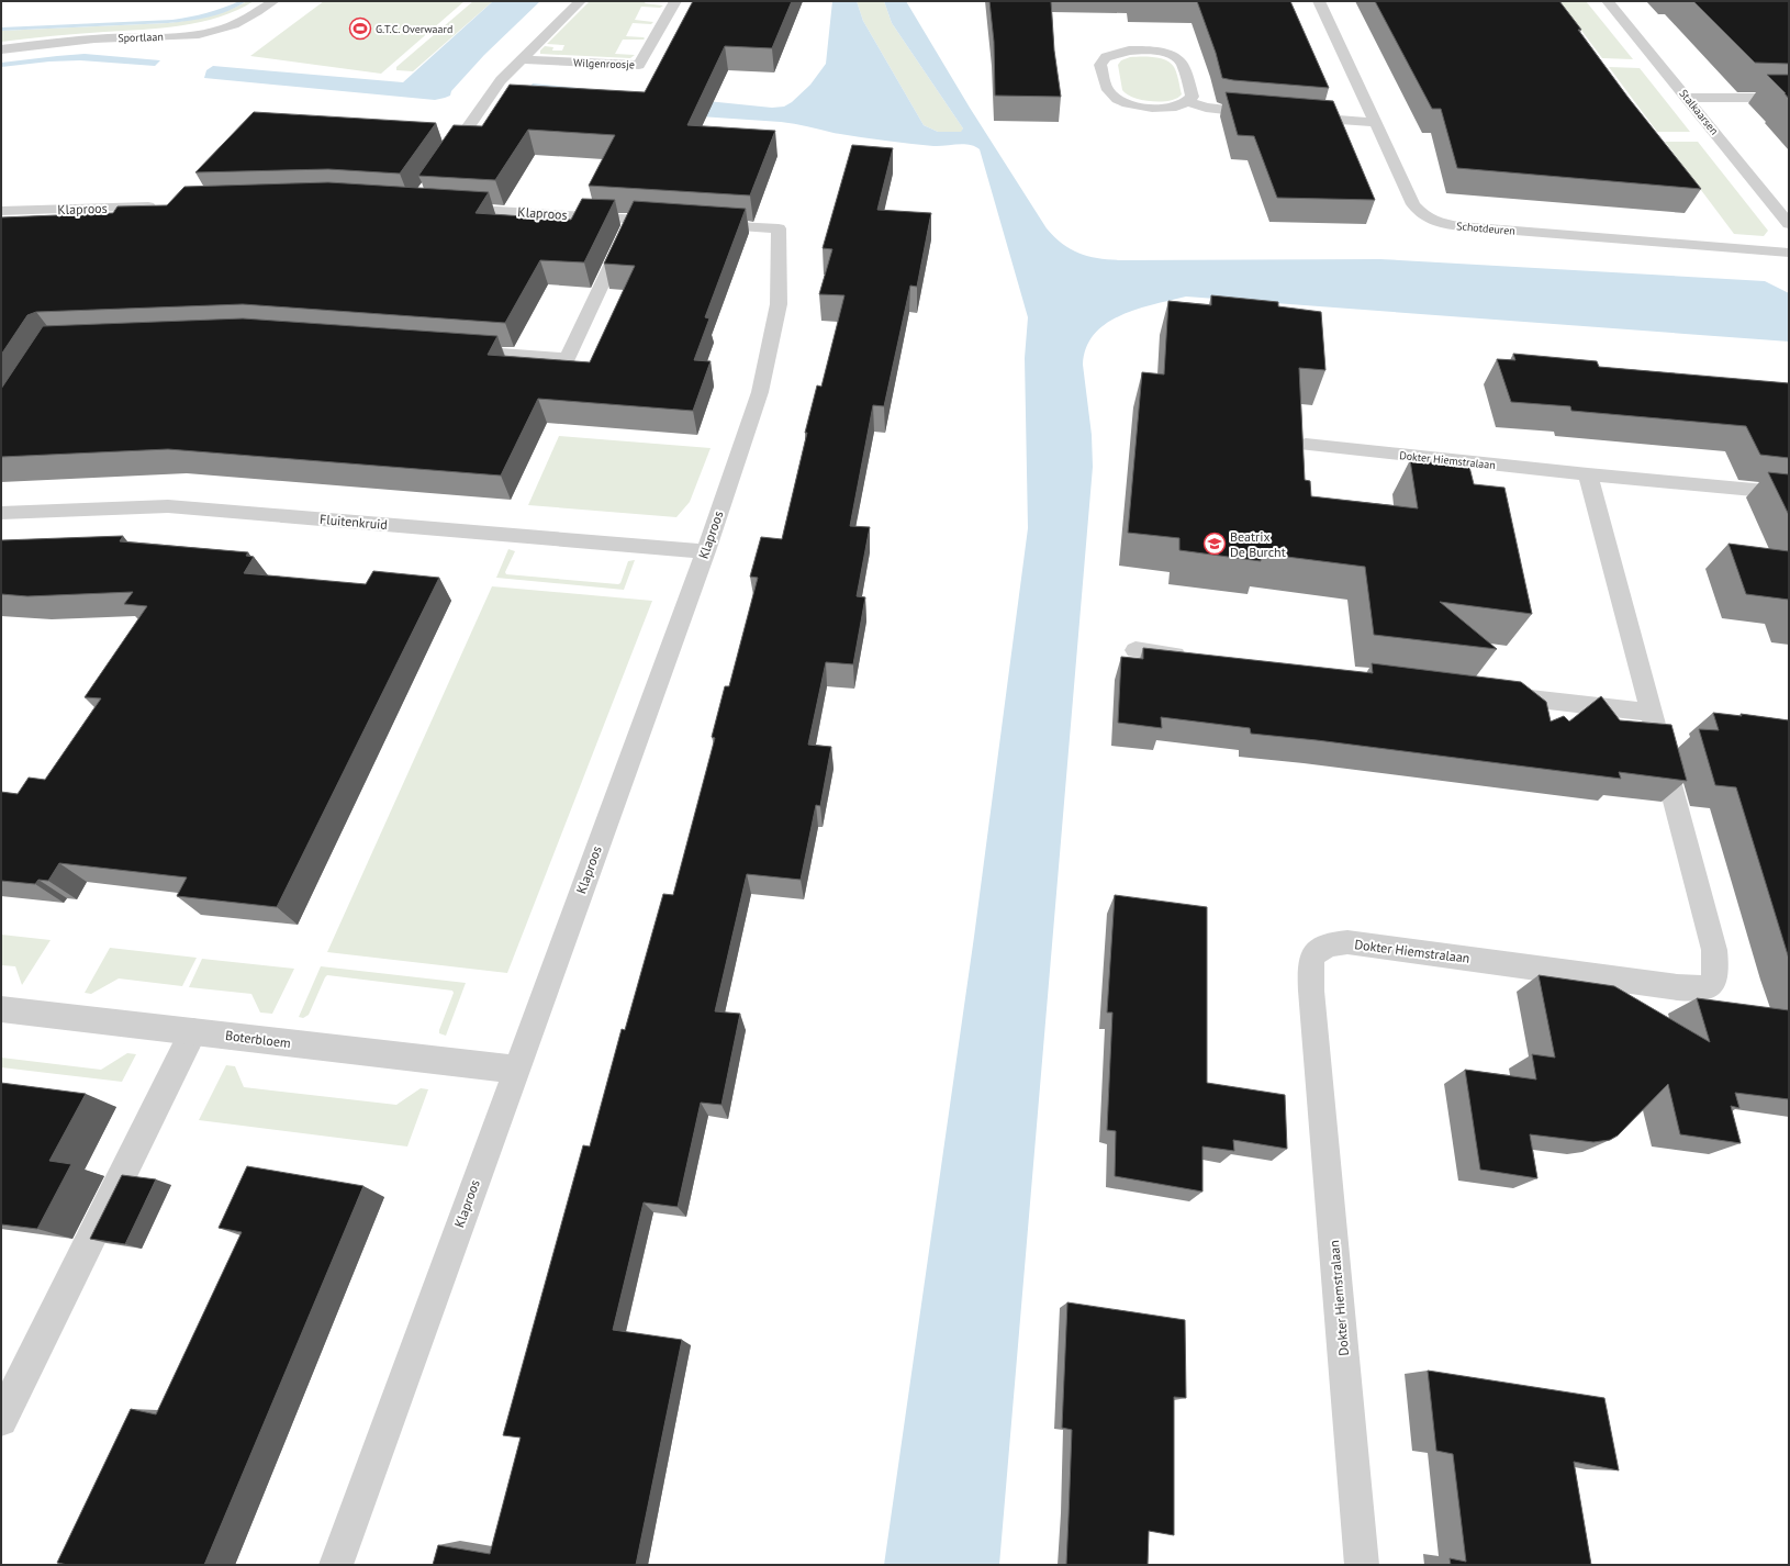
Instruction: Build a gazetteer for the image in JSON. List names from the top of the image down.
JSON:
{
  "streets": {
    "street": [
      "Sportlaan",
      "Wilgenroosje",
      "Stalkaarsen",
      "Klaproos",
      "Schotdeuren",
      "Dokter Hiemstralaan",
      "Fluitenkruid",
      "Boterbloem"
    ]
  },
  "crossings": [
    ["Klaproos", "Fluitenkruid"],
    ["Klaproos", "Boterbloem"]
  ],
  "places": {
    "sports": ["G.T.C. Overwaard"],
    "school or university": ["Beatrix De Burcht"]
  }
}
